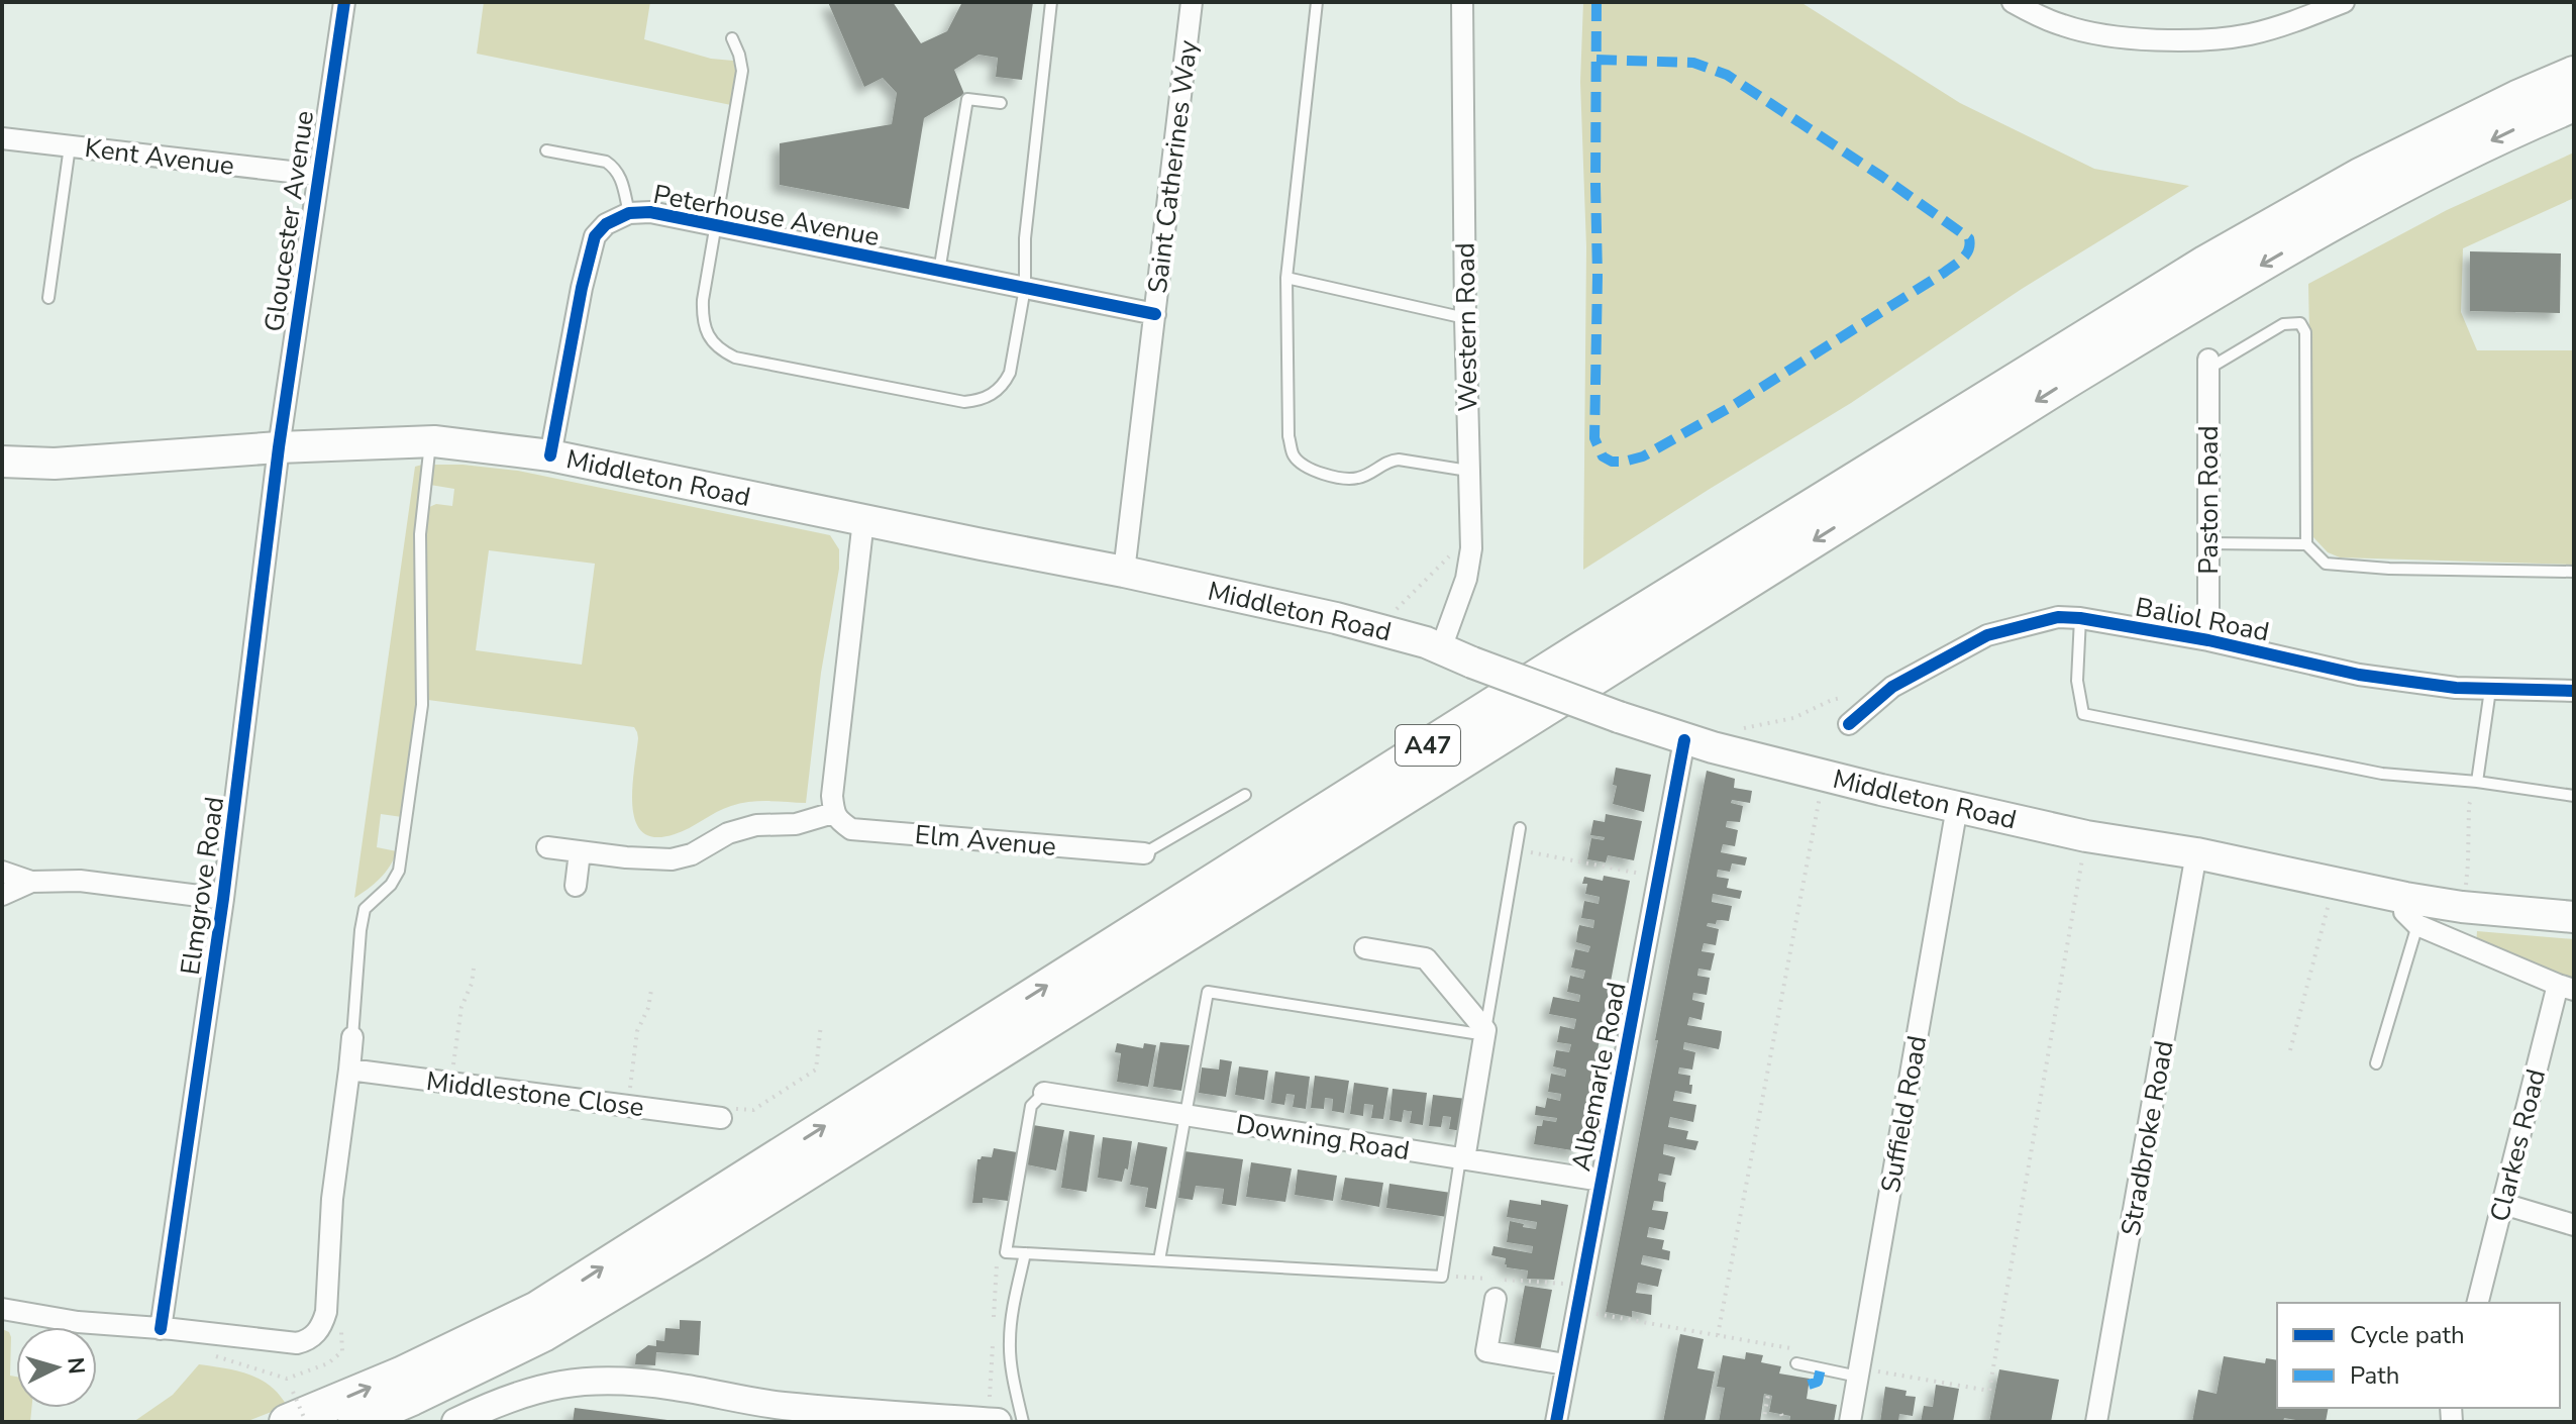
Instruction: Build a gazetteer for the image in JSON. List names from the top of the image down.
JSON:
{
  "streets": {
    "highway": ["A47"],
    "main road": ["Middleton Road"],
    "street": [
      "Kent Avenue",
      "Saint Catherines Way",
      "Peterhouse Avenue",
      "Gloucester Avenue",
      "Western Road",
      "Paston Road",
      "Baliol Road",
      "Elm Avenue",
      "Elmgrove Road",
      "Albemarle Road",
      "Middlestone Close",
      "Suffield Road",
      "Downing Road",
      "Stradbroke Road",
      "Clarkes Road"
    ]
  },
  "crossings": [
    ["Kent Avenue", "Gloucester Avenue"],
    ["Saint Catherines Way", "Peterhouse Avenue"],
    ["Saint Catherines Way", "Middleton Road"],
    ["Peterhouse Avenue", "Middleton Road"],
    ["Gloucester Avenue", "Middleton Road"],
    ["Gloucester Avenue", "Elmgrove Road"],
    ["Western Road", "Middleton Road"],
    ["Middleton Road", "Elmgrove Road"],
    ["Middleton Road", "Albemarle Road"],
    ["Middleton Road", "Suffield Road"],
    ["Middleton Road", "Stradbroke Road"],
    ["Paston Road", "Baliol Road"],
    ["Albemarle Road", "Downing Road"]
  ],
  "legend": ["Cycle path", "Path"],
  "north": "right"
}
